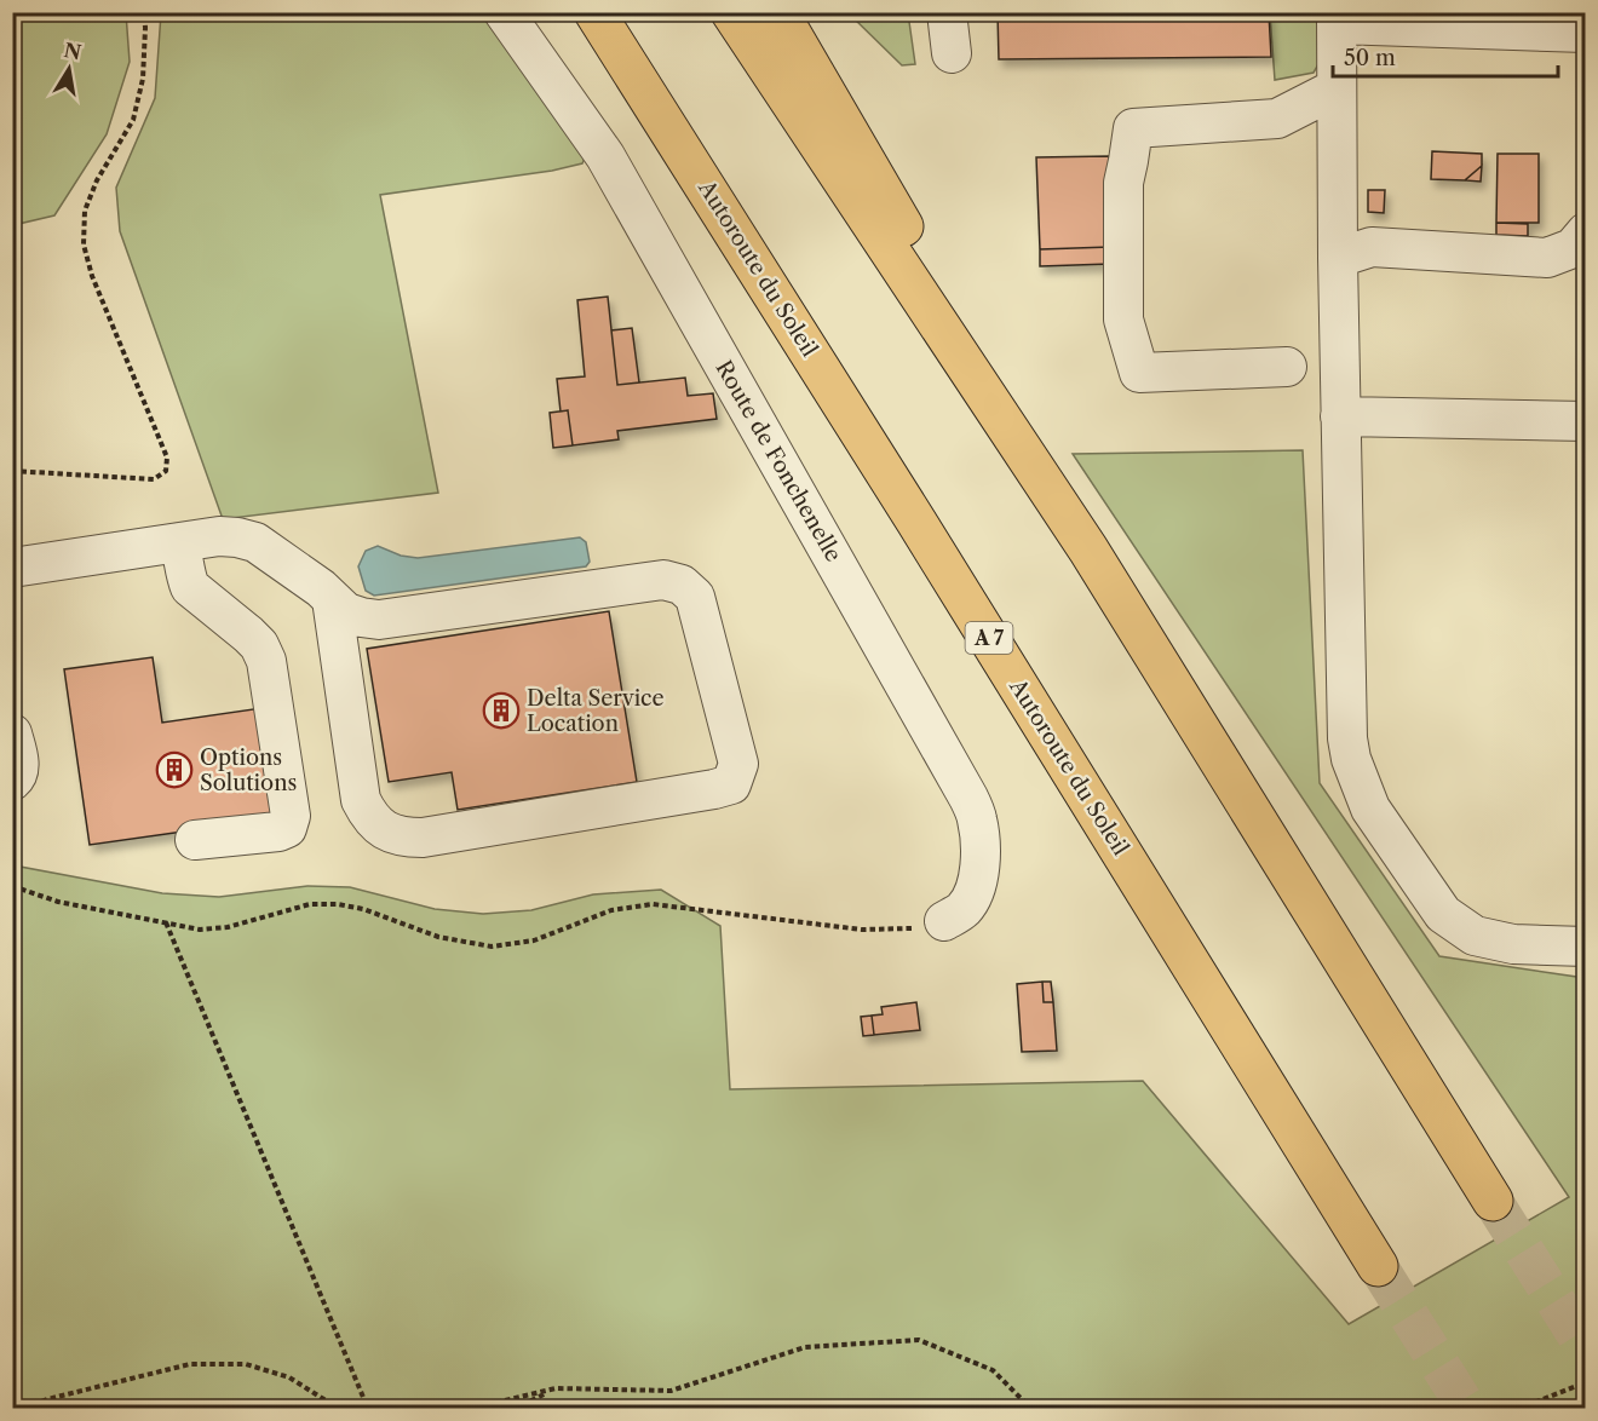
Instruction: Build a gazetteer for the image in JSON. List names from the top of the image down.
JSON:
{
  "streets": {
    "highway": ["Autoroute du Soleil", "A 7"],
    "street": ["Route de Fonchenelle"]
  },
  "places": {
    "building": ["Delta Service Location", "Options Solutions"]
  },
  "scale_bar": "50 m",
  "north": "top"
}
